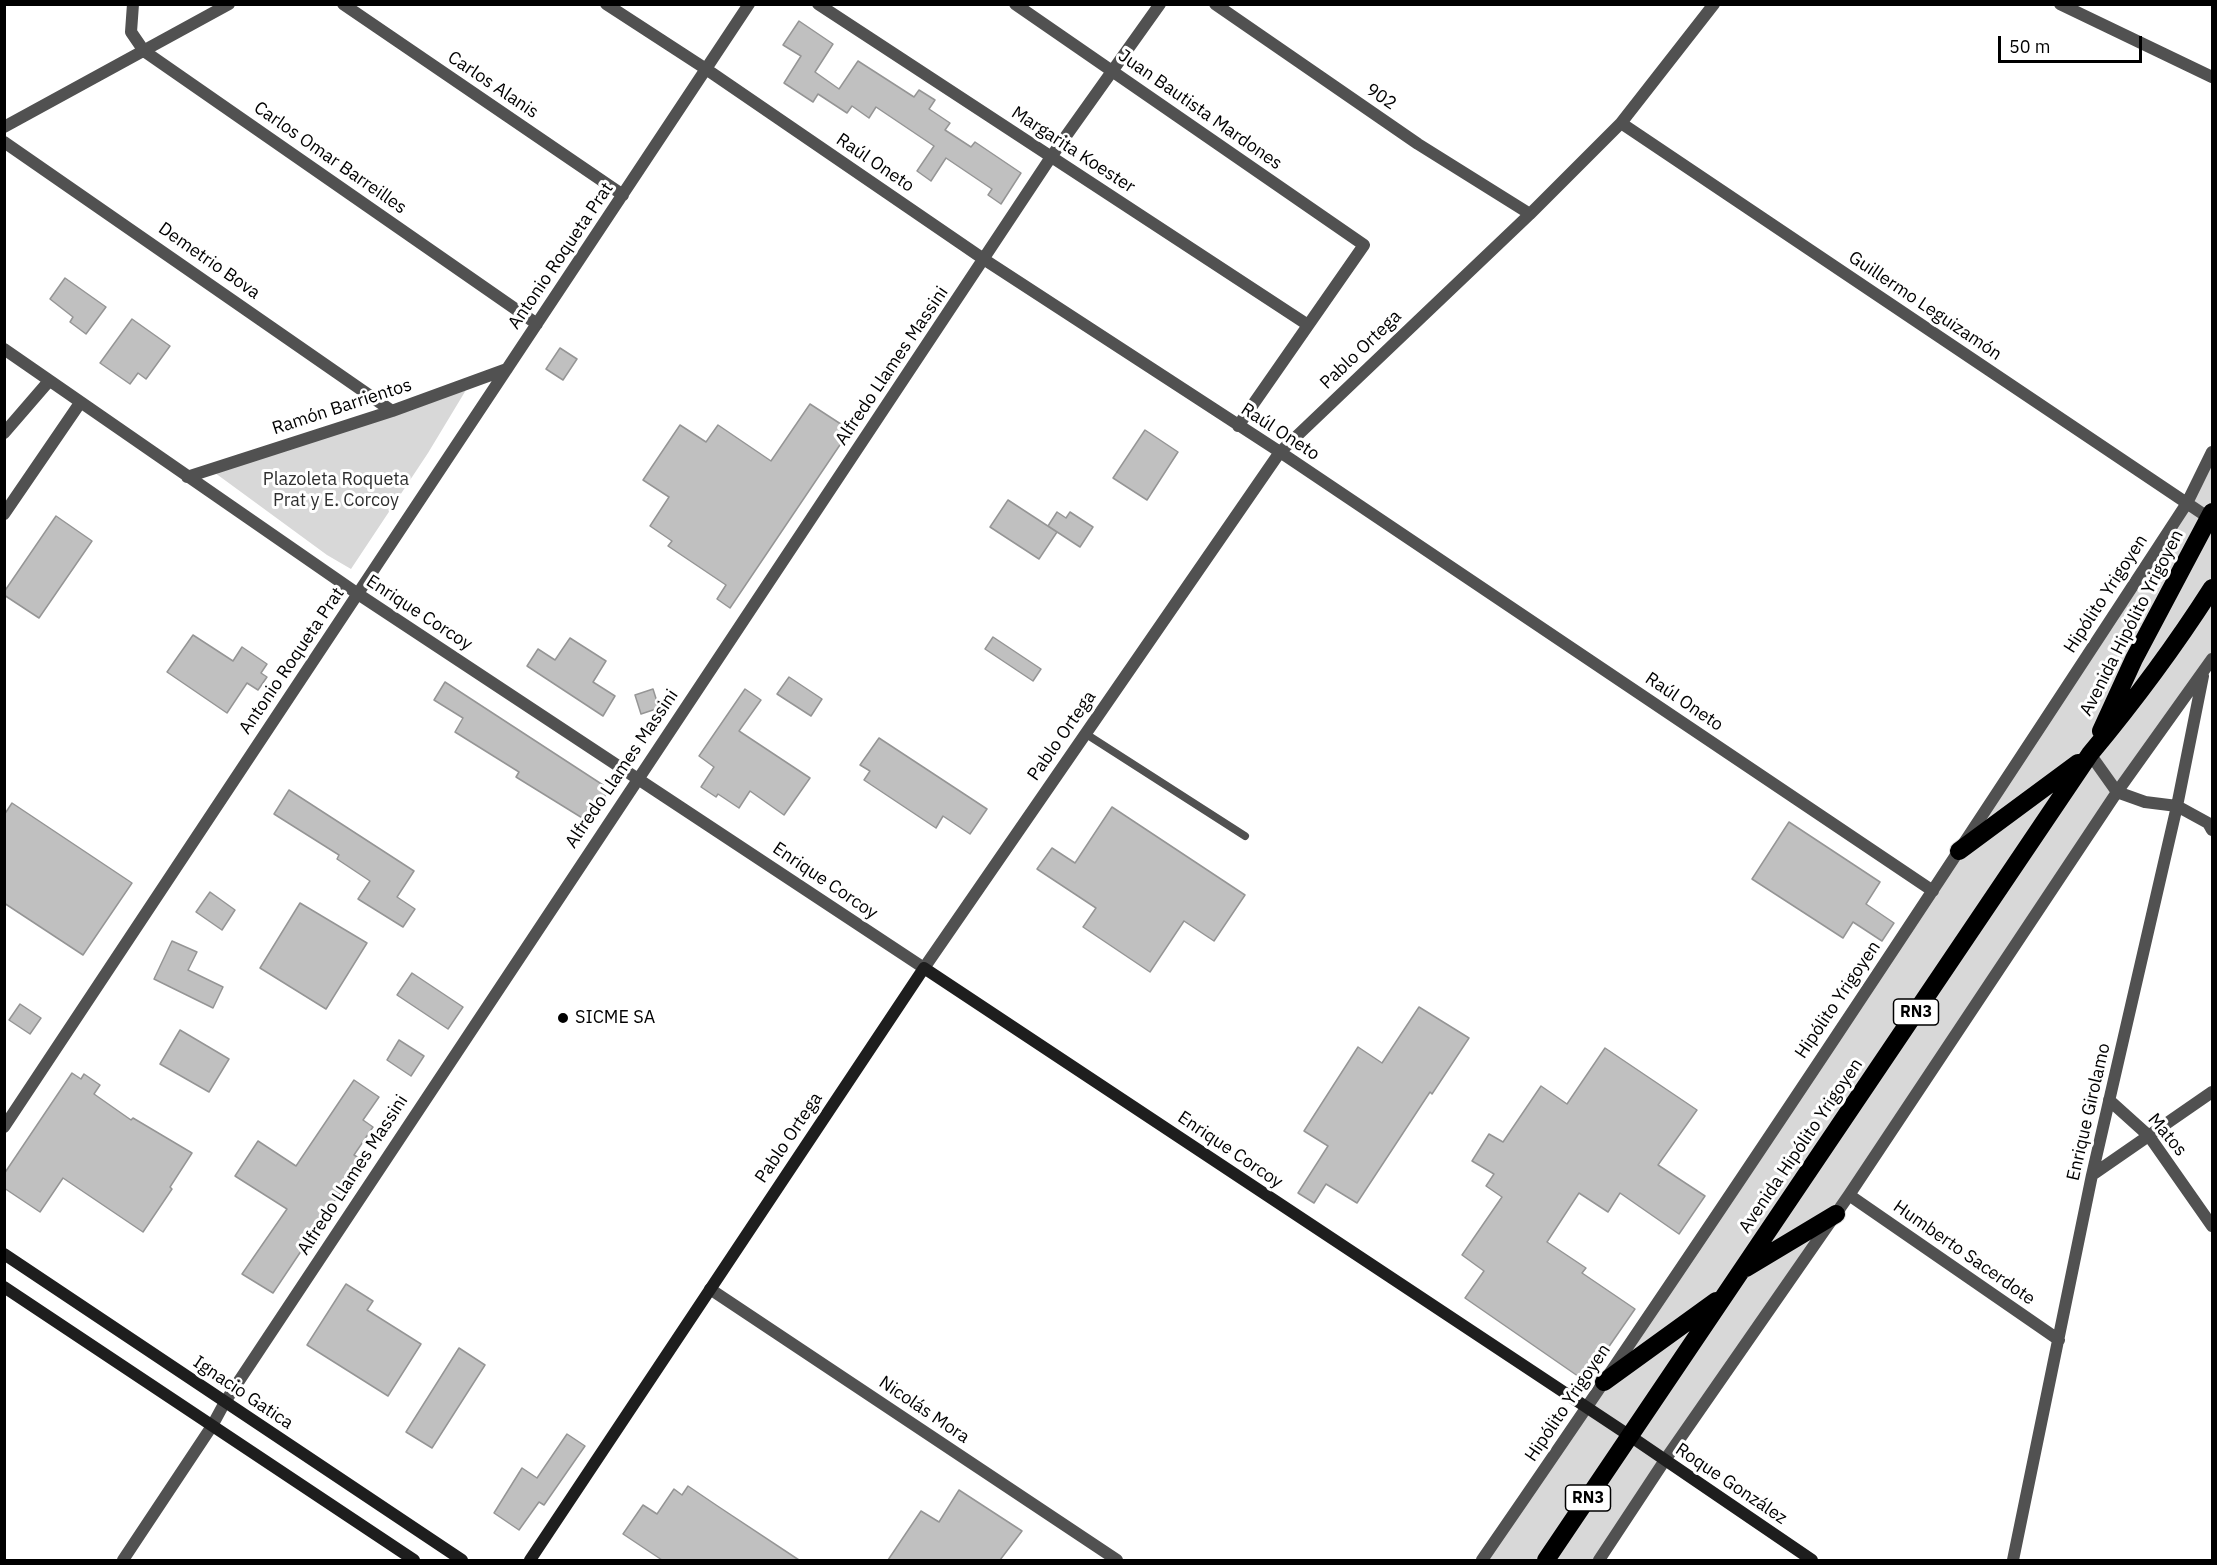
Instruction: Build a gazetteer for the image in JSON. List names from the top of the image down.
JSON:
{
  "streets": {
    "highway": ["Avenida Hipólito Yrigoyen", "RN3"],
    "street": [
      "Carlos Alanis",
      "902",
      "Juan Bautista Mardones",
      "Margarita Koester",
      "Carlos Omar Barreilles",
      "Raúl Oneto",
      "Antonio Roqueta Prat",
      "Demetrio Bova",
      "Guillermo Leguizamón",
      "Pablo Ortega",
      "Alfredo Llames Massini",
      "Ramón Barrientos",
      "Hipólito Yrigoyen",
      "Enrique Corcoy",
      "Enrique Girolamo",
      "Matos",
      "Humberto Sacerdote",
      "Ignacio Gatica",
      "Nicolás Mora",
      "Roque González"
    ]
  },
  "crossings": [
    ["Carlos Alanis", "Antonio Roqueta Prat"],
    ["902", "Pablo Ortega"],
    ["Juan Bautista Mardones", "Margarita Koester"],
    ["Juan Bautista Mardones", "Alfredo Llames Massini"],
    ["Margarita Koester", "Alfredo Llames Massini"],
    ["Carlos Omar Barreilles", "Antonio Roqueta Prat"],
    ["Raúl Oneto", "Antonio Roqueta Prat"],
    ["Raúl Oneto", "Pablo Ortega"],
    ["Raúl Oneto", "Alfredo Llames Massini"],
    ["Raúl Oneto", "Hipólito Yrigoyen"],
    ["Antonio Roqueta Prat", "Ramón Barrientos"],
    ["Antonio Roqueta Prat", "Enrique Corcoy"],
    ["Demetrio Bova", "Ramón Barrientos"],
    ["Guillermo Leguizamón", "Pablo Ortega"],
    ["Guillermo Leguizamón", "Hipólito Yrigoyen"],
    ["Guillermo Leguizamón", "Avenida Hipólito Yrigoyen"],
    ["Pablo Ortega", "Enrique Corcoy"],
    ["Pablo Ortega", "Nicolás Mora"],
    ["Alfredo Llames Massini", "Enrique Corcoy"],
    ["Alfredo Llames Massini", "Ignacio Gatica"],
    ["Ramón Barrientos", "Enrique Corcoy"],
    ["Hipólito Yrigoyen", "Enrique Corcoy"],
    ["Enrique Corcoy", "Avenida Hipólito Yrigoyen"],
    ["Enrique Corcoy", "Roque González"],
    ["Avenida Hipólito Yrigoyen", "Roque González"],
    ["Enrique Girolamo", "Matos"],
    ["Enrique Girolamo", "Humberto Sacerdote"]
  ],
  "parks": ["Plazoleta Roqueta Prat y E. Corcoy"],
  "places": ["SICME SA"],
  "scale_bar": "50 m"
}
